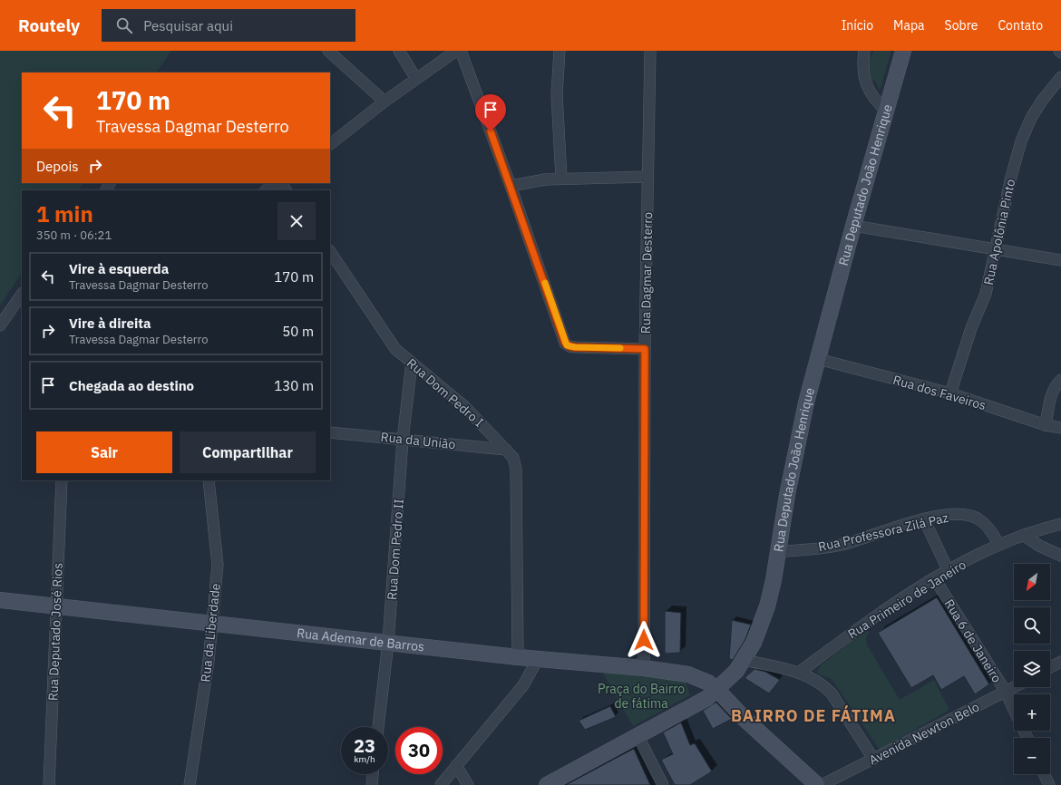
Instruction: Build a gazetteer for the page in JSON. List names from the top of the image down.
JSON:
{
  "streets": {
    "main road": ["Rua Deputado João Henrique", "Rua Ademar de Barros"],
    "street": [
      "Rua Apolônia Pinto",
      "Rua Dagmar Desterro",
      "Rua Dom Pedro I",
      "Rua dos Faveiros",
      "Rua da União",
      "Rua Professora Zilá Paz",
      "Rua Dom Pedro II",
      "Rua Primeiro de Janeiro",
      "Rua Deputado José Rios",
      "Rua da Liberdade",
      "Rua 6 de Janeiro",
      "Avenida Newton Belo"
    ]
  },
  "crossings": [
    ["Rua Deputado João Henrique", "Rua dos Faveiros"],
    ["Rua Deputado João Henrique", "Rua Professora Zilá Paz"],
    ["Rua Deputado João Henrique", "Rua Ademar de Barros"],
    ["Rua Apolônia Pinto", "Rua dos Faveiros"],
    ["Rua Dagmar Desterro", "Rua Ademar de Barros"],
    ["Rua Dom Pedro I", "Rua da União"],
    ["Rua Dom Pedro I", "Rua Dom Pedro II"],
    ["Rua Dom Pedro I", "Rua Ademar de Barros"],
    ["Rua da União", "Rua Dom Pedro II"],
    ["Rua Professora Zilá Paz", "Rua Primeiro de Janeiro"],
    ["Rua Dom Pedro II", "Rua Ademar de Barros"],
    ["Rua Primeiro de Janeiro", "Rua 6 de Janeiro"],
    ["Rua Deputado José Rios", "Rua Ademar de Barros"],
    ["Rua da Liberdade", "Rua Ademar de Barros"],
    ["Rua 6 de Janeiro", "Avenida Newton Belo"]
  ],
  "districts": ["BAIRRO DE FÁTIMA"],
  "parks": ["Praça do Bairro de fátima"],
  "north": "bottom left",
  "page": {
    "header": "Routely",
    "search": "Pesquisar aqui",
    "nav": [
      "Início",
      "Mapa",
      "Sobre",
      "Contato"
    ],
    "turn": ["170 m", "Travessa Dagmar Desterro"],
    "then": "Depois",
    "heading": ["1 min", "350 m · 06:21"],
    "list": [
      {
        "name": "Vire à esquerda",
        "note": "Travessa Dagmar Desterro",
        "value": "170 m"
      },
      {
        "name": "Vire à direita",
        "note": "Travessa Dagmar Desterro",
        "value": "50 m"
      },
      {
        "name": "Chegada ao destino",
        "value": "130 m"
      }
    ],
    "buttons": ["Sair", "Compartilhar"],
    "map_buttons": ["+", "−"],
    "speed": "23 km/h",
    "limit": "30"
  }
}
